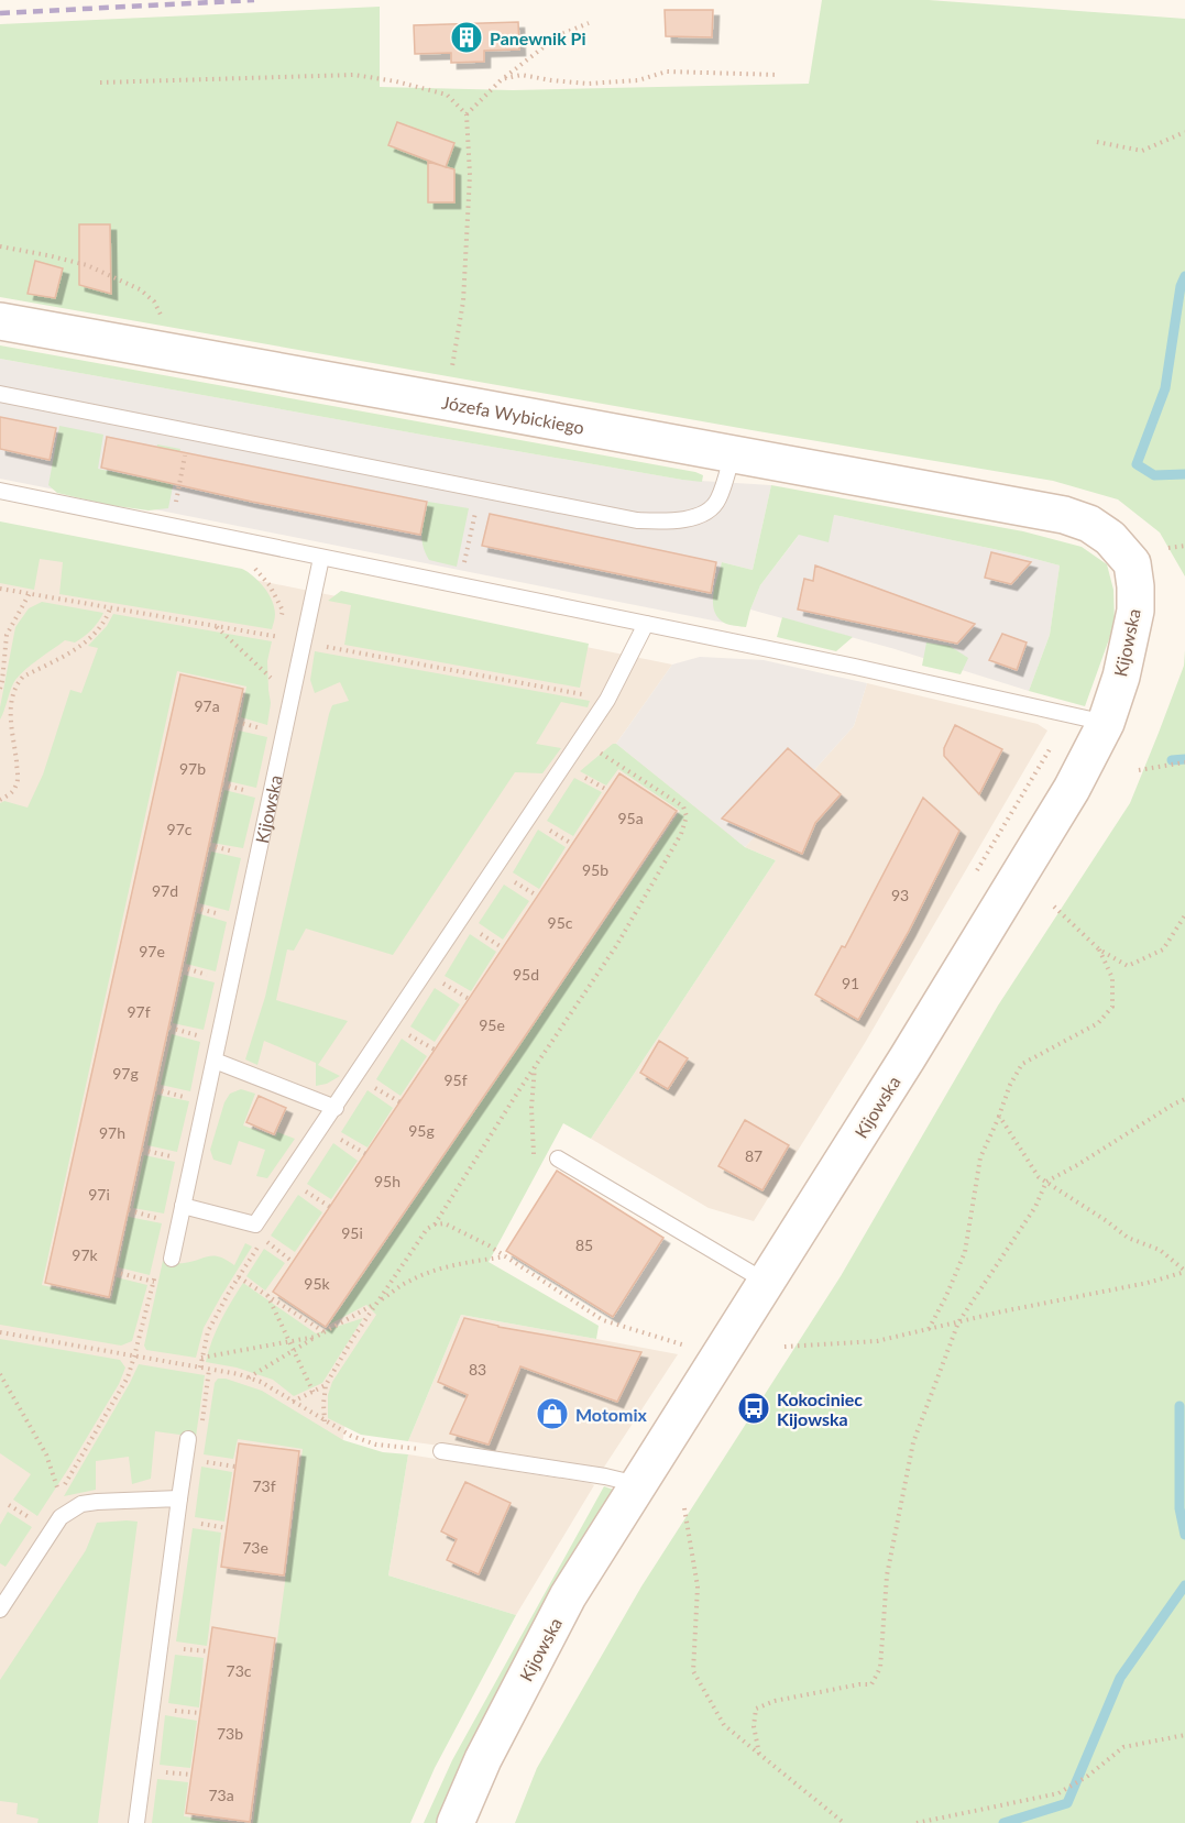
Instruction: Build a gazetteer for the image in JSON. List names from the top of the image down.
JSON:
{
  "streets": {
    "street": ["Józefa Wybickiego", "Kijowska"]
  },
  "crossings": [
    ["Józefa Wybickiego", "Kijowska"]
  ],
  "places": {
    "building": ["Panewnik Pi"],
    "bus stop": ["Kokociniec Kijowska"],
    "shop": ["Motomix"]
  },
  "house_numbers": [
    "97a",
    "97b",
    "95a",
    "97c",
    "95b",
    "97d",
    "93",
    "95c",
    "97e",
    "95d",
    "91",
    "97f",
    "95e",
    "97g",
    "95f",
    "95g",
    "97h",
    "87",
    "95h",
    "97i",
    "95i",
    "85",
    "97k",
    "95k",
    "83",
    "73f",
    "73e",
    "73c",
    "73b",
    "73a"
  ]
}
